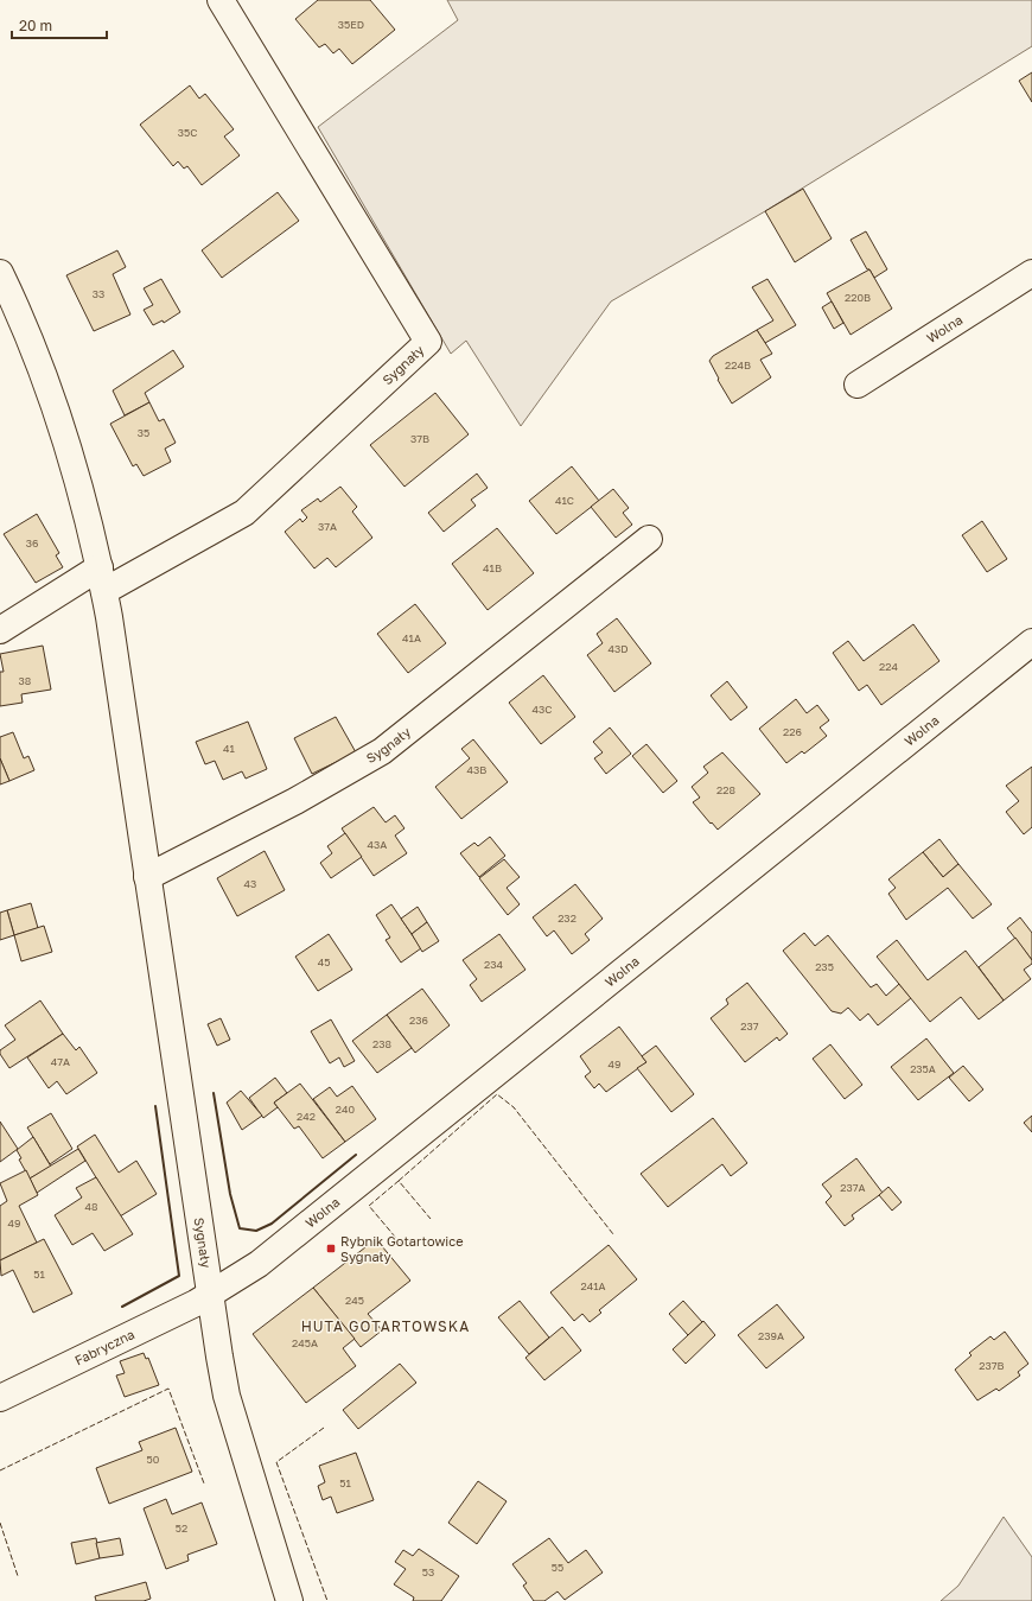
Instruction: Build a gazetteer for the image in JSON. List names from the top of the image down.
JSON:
{
  "streets": {
    "street": ["Wolna", "Sygnały", "Fabryczna"]
  },
  "crossings": [
    ["Wolna", "Sygnały"],
    ["Wolna", "Fabryczna"],
    ["Sygnały", "Fabryczna"]
  ],
  "districts": ["HUTA GOTARTOWSKA"],
  "places": {
    "transit": ["Rybnik Gotartowice Sygnały"]
  },
  "house_numbers": [
    "35ED",
    "35C",
    "33",
    "220B",
    "224B",
    "35",
    "37B",
    "41C",
    "37A",
    "36",
    "41B",
    "41A",
    "43D",
    "224",
    "38",
    "43C",
    "226",
    "41",
    "43B",
    "228",
    "43A",
    "43",
    "232",
    "45",
    "234",
    "235",
    "236",
    "237",
    "238",
    "47A",
    "49",
    "235A",
    "240",
    "242",
    "237A",
    "48",
    "49",
    "51",
    "241A",
    "245",
    "239A",
    "245A",
    "237B",
    "50",
    "51",
    "52",
    "55",
    "53"
  ],
  "scale_bar": "20 m"
}
